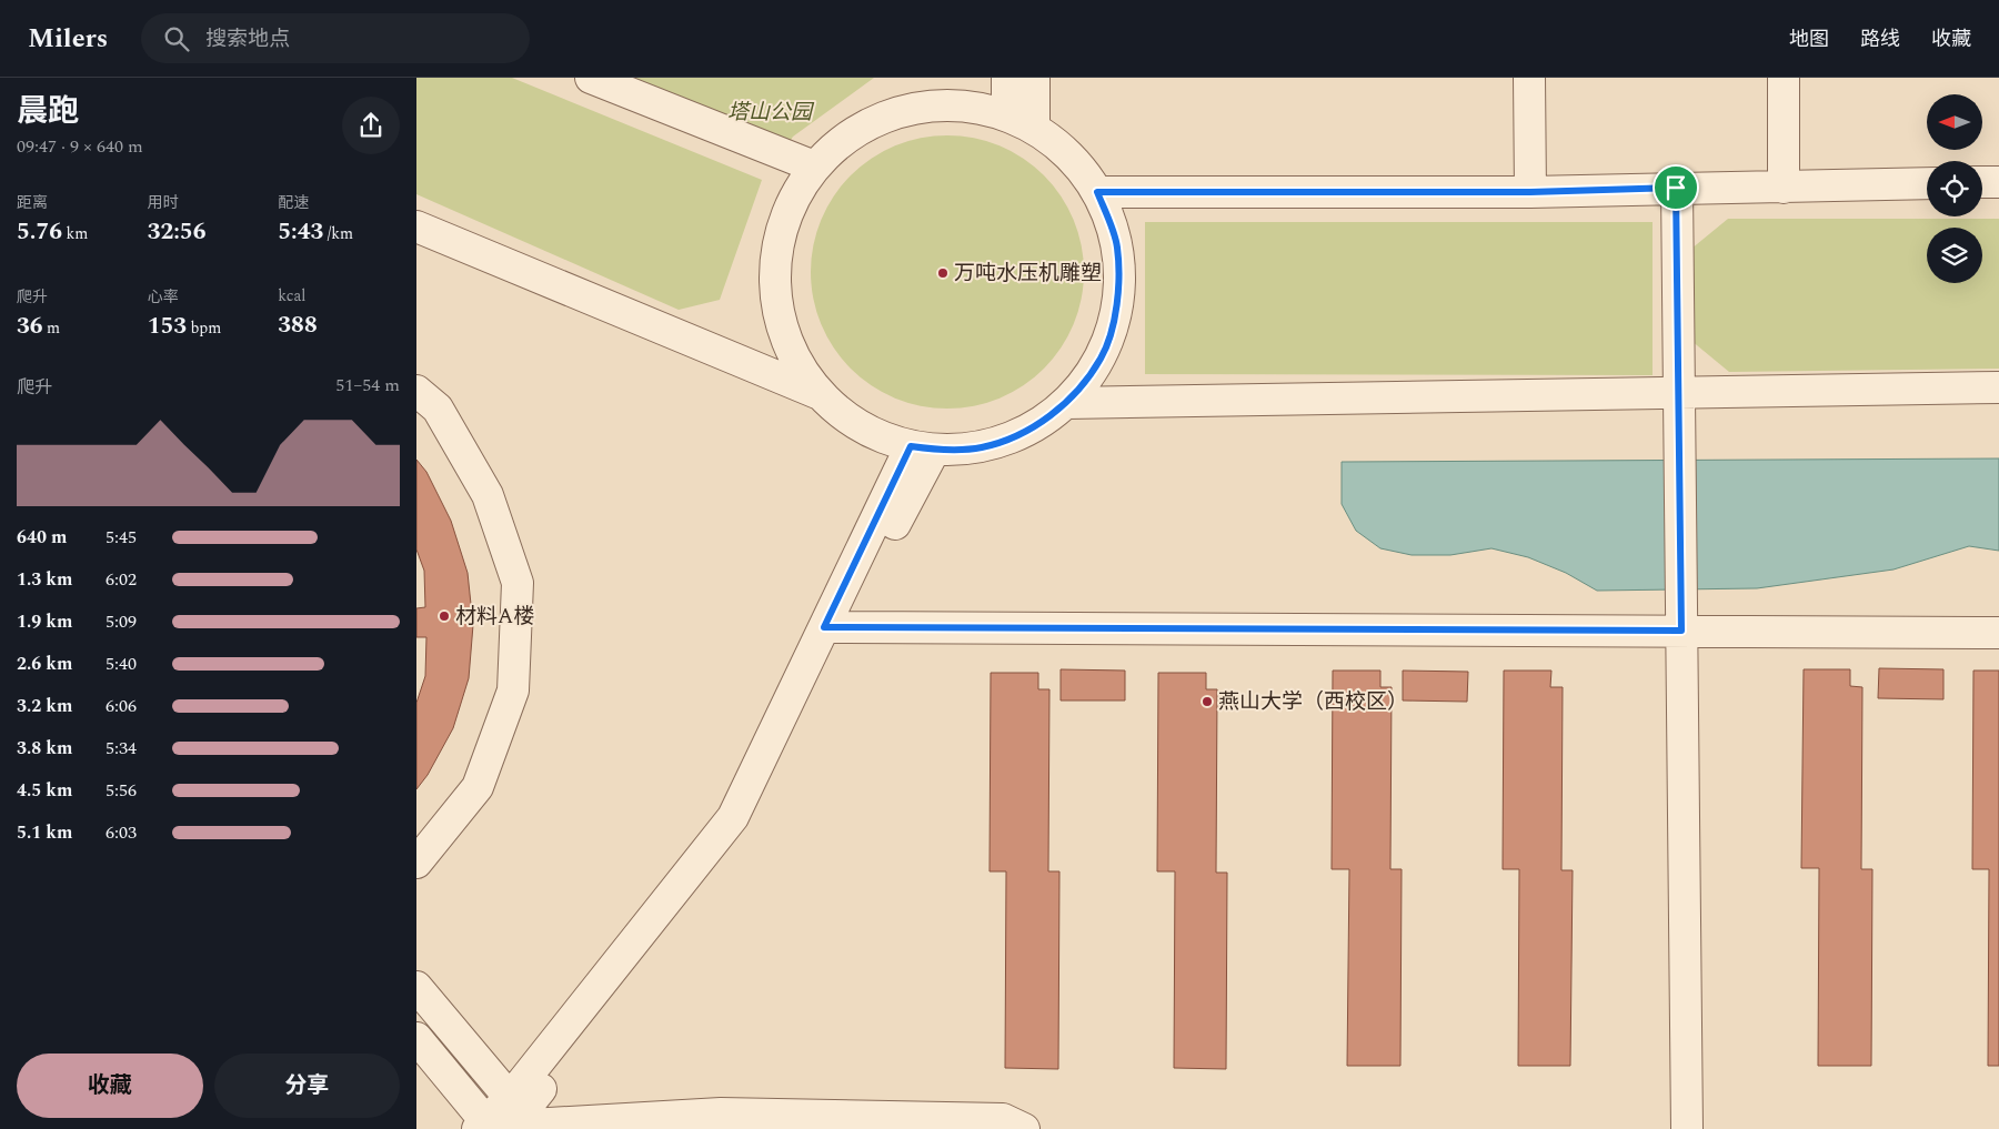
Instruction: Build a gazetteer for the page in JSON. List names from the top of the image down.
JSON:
{
  "parks": ["塔山公园"],
  "places": ["万吨水压机雕塑", "材料A楼", "燕山大学（西校区）"],
  "north": "left",
  "page": {
    "header": "Milers",
    "search": "搜索地点",
    "nav": ["地图", "路线", "收藏"],
    "heading": ["晨跑", "09:47 · 9 × 640 m"],
    "stats": [
      ["距离", "5.76 km"],
      ["用时", "32:56"],
      ["配速", "5:43 /km"],
      ["爬升", "36 m"],
      ["心率", "153 bpm"],
      ["kcal", "388"]
    ],
    "chart": ["爬升", "51–54 m"],
    "list": [
      {
        "name": "640 m",
        "note": "5:45"
      },
      {
        "name": "1.3 km",
        "note": "6:02"
      },
      {
        "name": "1.9 km",
        "note": "5:09"
      },
      {
        "name": "2.6 km",
        "note": "5:40"
      },
      {
        "name": "3.2 km",
        "note": "6:06"
      },
      {
        "name": "3.8 km",
        "note": "5:34"
      },
      {
        "name": "4.5 km",
        "note": "5:56"
      },
      {
        "name": "5.1 km",
        "note": "6:03"
      }
    ],
    "buttons": ["收藏", "分享"]
  }
}
